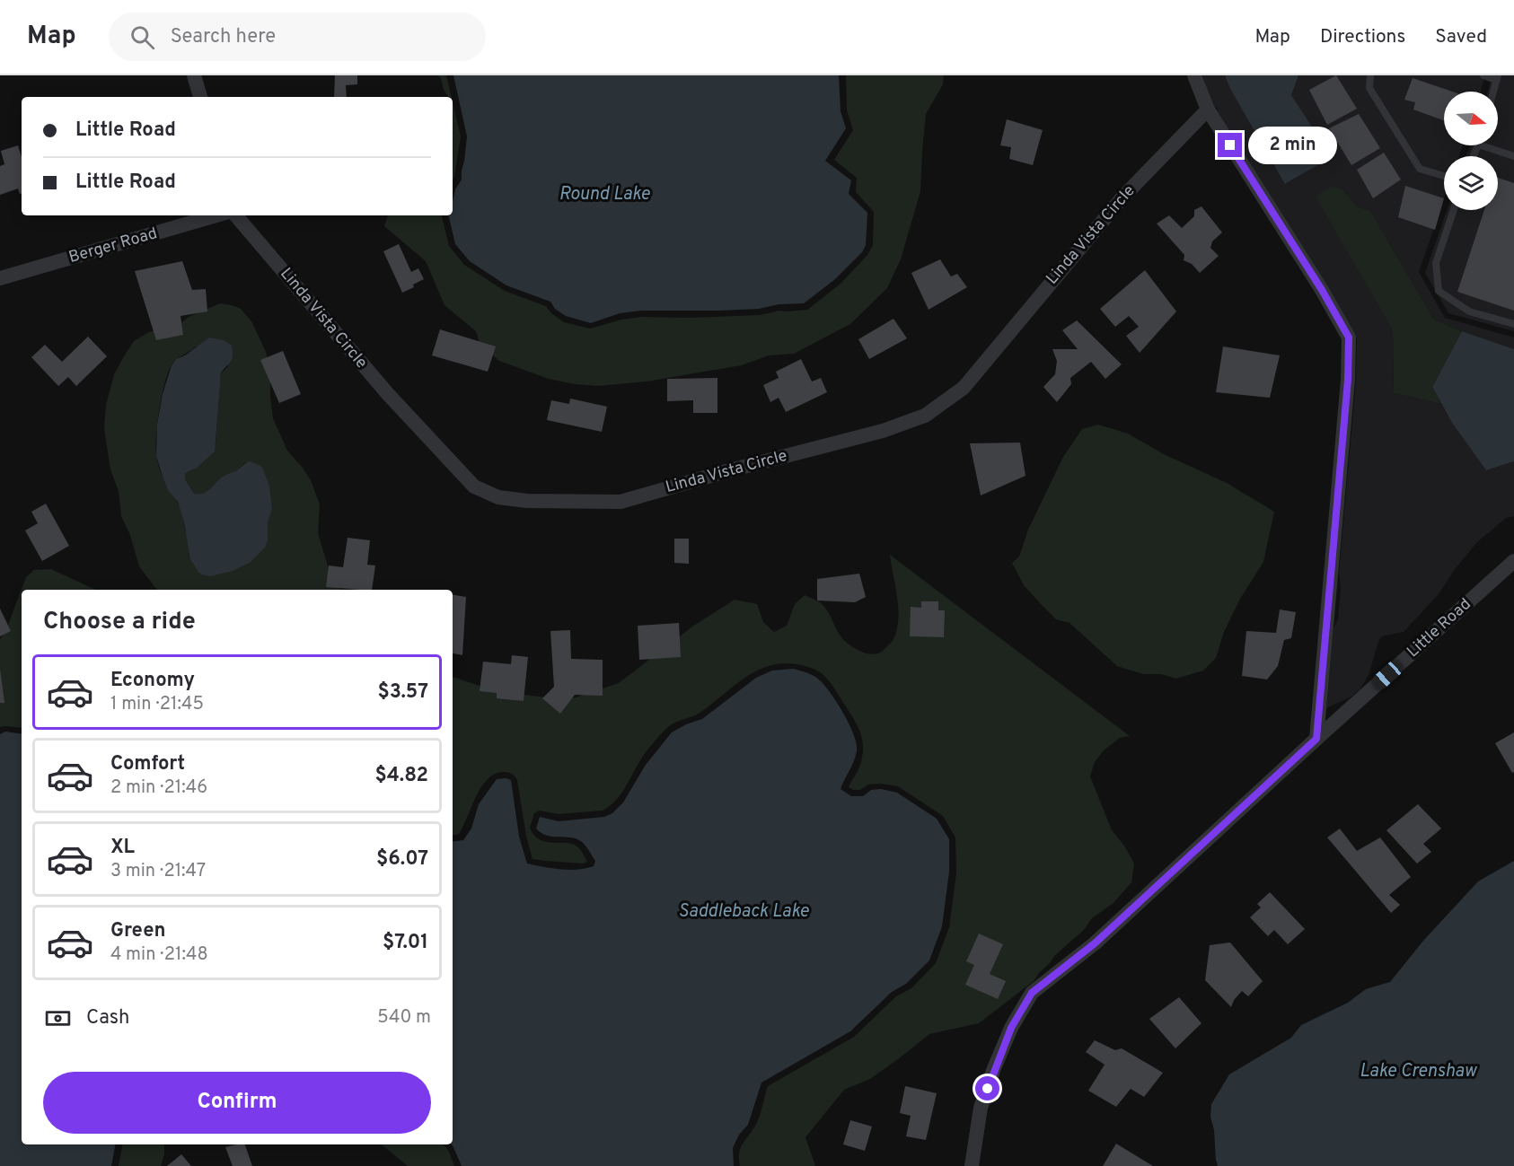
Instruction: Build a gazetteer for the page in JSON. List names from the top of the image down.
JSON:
{
  "streets": {
    "street": ["Linda Vista Circle", "Berger Road", "Little Road"]
  },
  "water": ["Round Lake", "Saddleback Lake", "Lake Crenshaw"],
  "north": "right",
  "page": {
    "header": "Map",
    "search": "Search here",
    "nav": ["Map", "Directions", "Saved"],
    "banner": ["Little Road", "Little Road"],
    "bubble": "2 min",
    "heading": "Choose a ride",
    "list": [
      {
        "name": "Economy",
        "note": "1 min · 21:45",
        "value": "$3.57"
      },
      {
        "name": "Comfort",
        "note": "2 min · 21:46",
        "value": "$4.82"
      },
      {
        "name": "XL",
        "note": "3 min · 21:47",
        "value": "$6.07"
      },
      {
        "name": "Green",
        "note": "4 min · 21:48",
        "value": "$7.01"
      }
    ],
    "pay": ["Cash", "540 m"],
    "buttons": "Confirm"
  }
}
